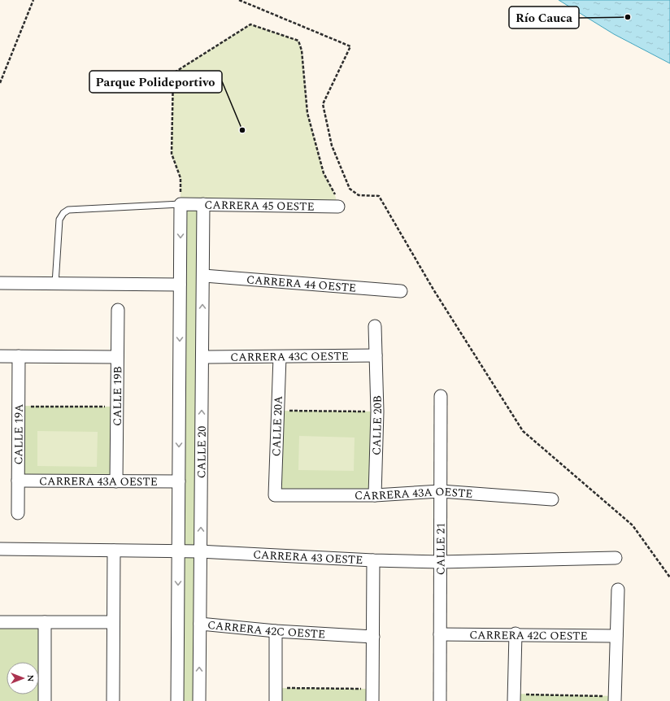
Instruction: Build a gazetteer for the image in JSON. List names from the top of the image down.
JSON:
{
  "streets": {
    "street": [
      "CARRERA 45 OESTE",
      "CARRERA 44 OESTE",
      "CARRERA 43C OESTE",
      "CALLE 19B",
      "CALLE 20B",
      "CALLE 20A",
      "CALLE 19A",
      "CALLE 20",
      "CARRERA 43A OESTE",
      "CALLE 21",
      "CARRERA 43 OESTE",
      "CARRERA 42C OESTE"
    ]
  },
  "crossings": [
    ["CARRERA 45 OESTE", "CALLE 20"],
    ["CARRERA 44 OESTE", "CALLE 20"],
    ["CARRERA 43C OESTE", "CALLE 20B"],
    ["CARRERA 43C OESTE", "CALLE 20A"],
    ["CARRERA 43C OESTE", "CALLE 20"],
    ["CALLE 19B", "CARRERA 43A OESTE"],
    ["CALLE 20B", "CARRERA 43A OESTE"],
    ["CALLE 20A", "CARRERA 43A OESTE"],
    ["CALLE 19A", "CARRERA 43A OESTE"],
    ["CALLE 20", "CARRERA 43A OESTE"],
    ["CALLE 20", "CARRERA 43 OESTE"],
    ["CALLE 20", "CARRERA 42C OESTE"],
    ["CARRERA 43A OESTE", "CALLE 21"],
    ["CALLE 21", "CARRERA 43 OESTE"],
    ["CALLE 21", "CARRERA 42C OESTE"]
  ],
  "places": ["Río Cauca", "Parque Polideportivo"],
  "north": "right"
}
